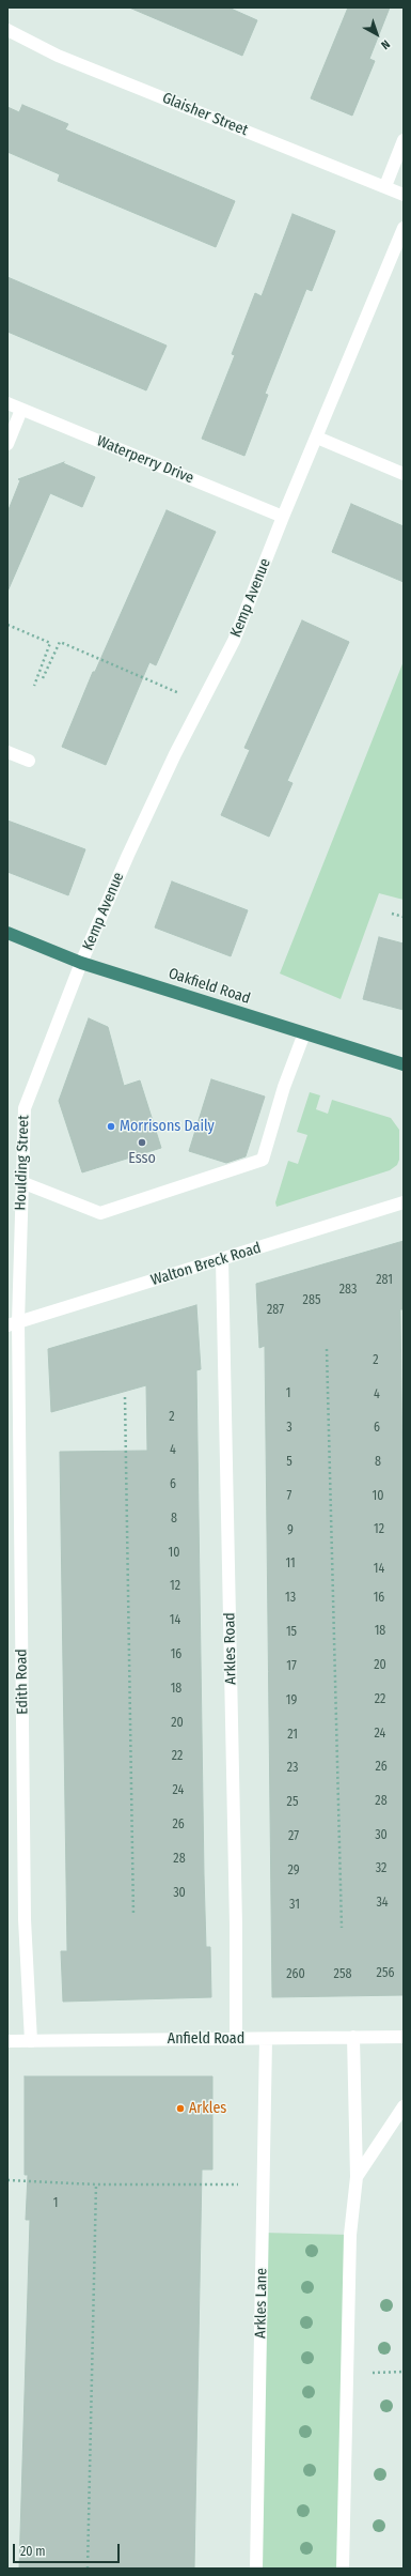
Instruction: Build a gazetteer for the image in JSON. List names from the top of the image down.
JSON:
{
  "streets": {
    "highway": ["Oakfield Road"],
    "street": [
      "Glaisher Street",
      "Waterperry Drive",
      "Kemp Avenue",
      "Houlding Street",
      "Walton Breck Road",
      "Arkles Road",
      "Edith Road",
      "Anfield Road",
      "Arkles Lane"
    ]
  },
  "crossings": [
    ["Waterperry Drive", "Kemp Avenue"],
    ["Kemp Avenue", "Oakfield Road"],
    ["Kemp Avenue", "Houlding Street"],
    ["Oakfield Road", "Houlding Street"],
    ["Houlding Street", "Walton Breck Road"],
    ["Houlding Street", "Edith Road"],
    ["Walton Breck Road", "Arkles Road"],
    ["Walton Breck Road", "Edith Road"],
    ["Arkles Road", "Anfield Road"],
    ["Edith Road", "Anfield Road"],
    ["Anfield Road", "Arkles Lane"]
  ],
  "places": ["Morrisons Daily", "Esso", "Arkles"],
  "house_numbers": [
    "281",
    "283",
    "285",
    "287",
    "2",
    "1",
    "4",
    "2",
    "3",
    "6",
    "4",
    "5",
    "8",
    "6",
    "7",
    "10",
    "8",
    "12",
    "9",
    "10",
    "11",
    "14",
    "12",
    "13",
    "16",
    "14",
    "18",
    "15",
    "16",
    "20",
    "17",
    "18",
    "22",
    "19",
    "20",
    "24",
    "21",
    "22",
    "26",
    "23",
    "24",
    "28",
    "25",
    "26",
    "30",
    "27",
    "28",
    "32",
    "29",
    "30",
    "34",
    "31",
    "256",
    "260",
    "258",
    "1"
  ],
  "scale_bar": "20 m",
  "north": "bottom right"
}
